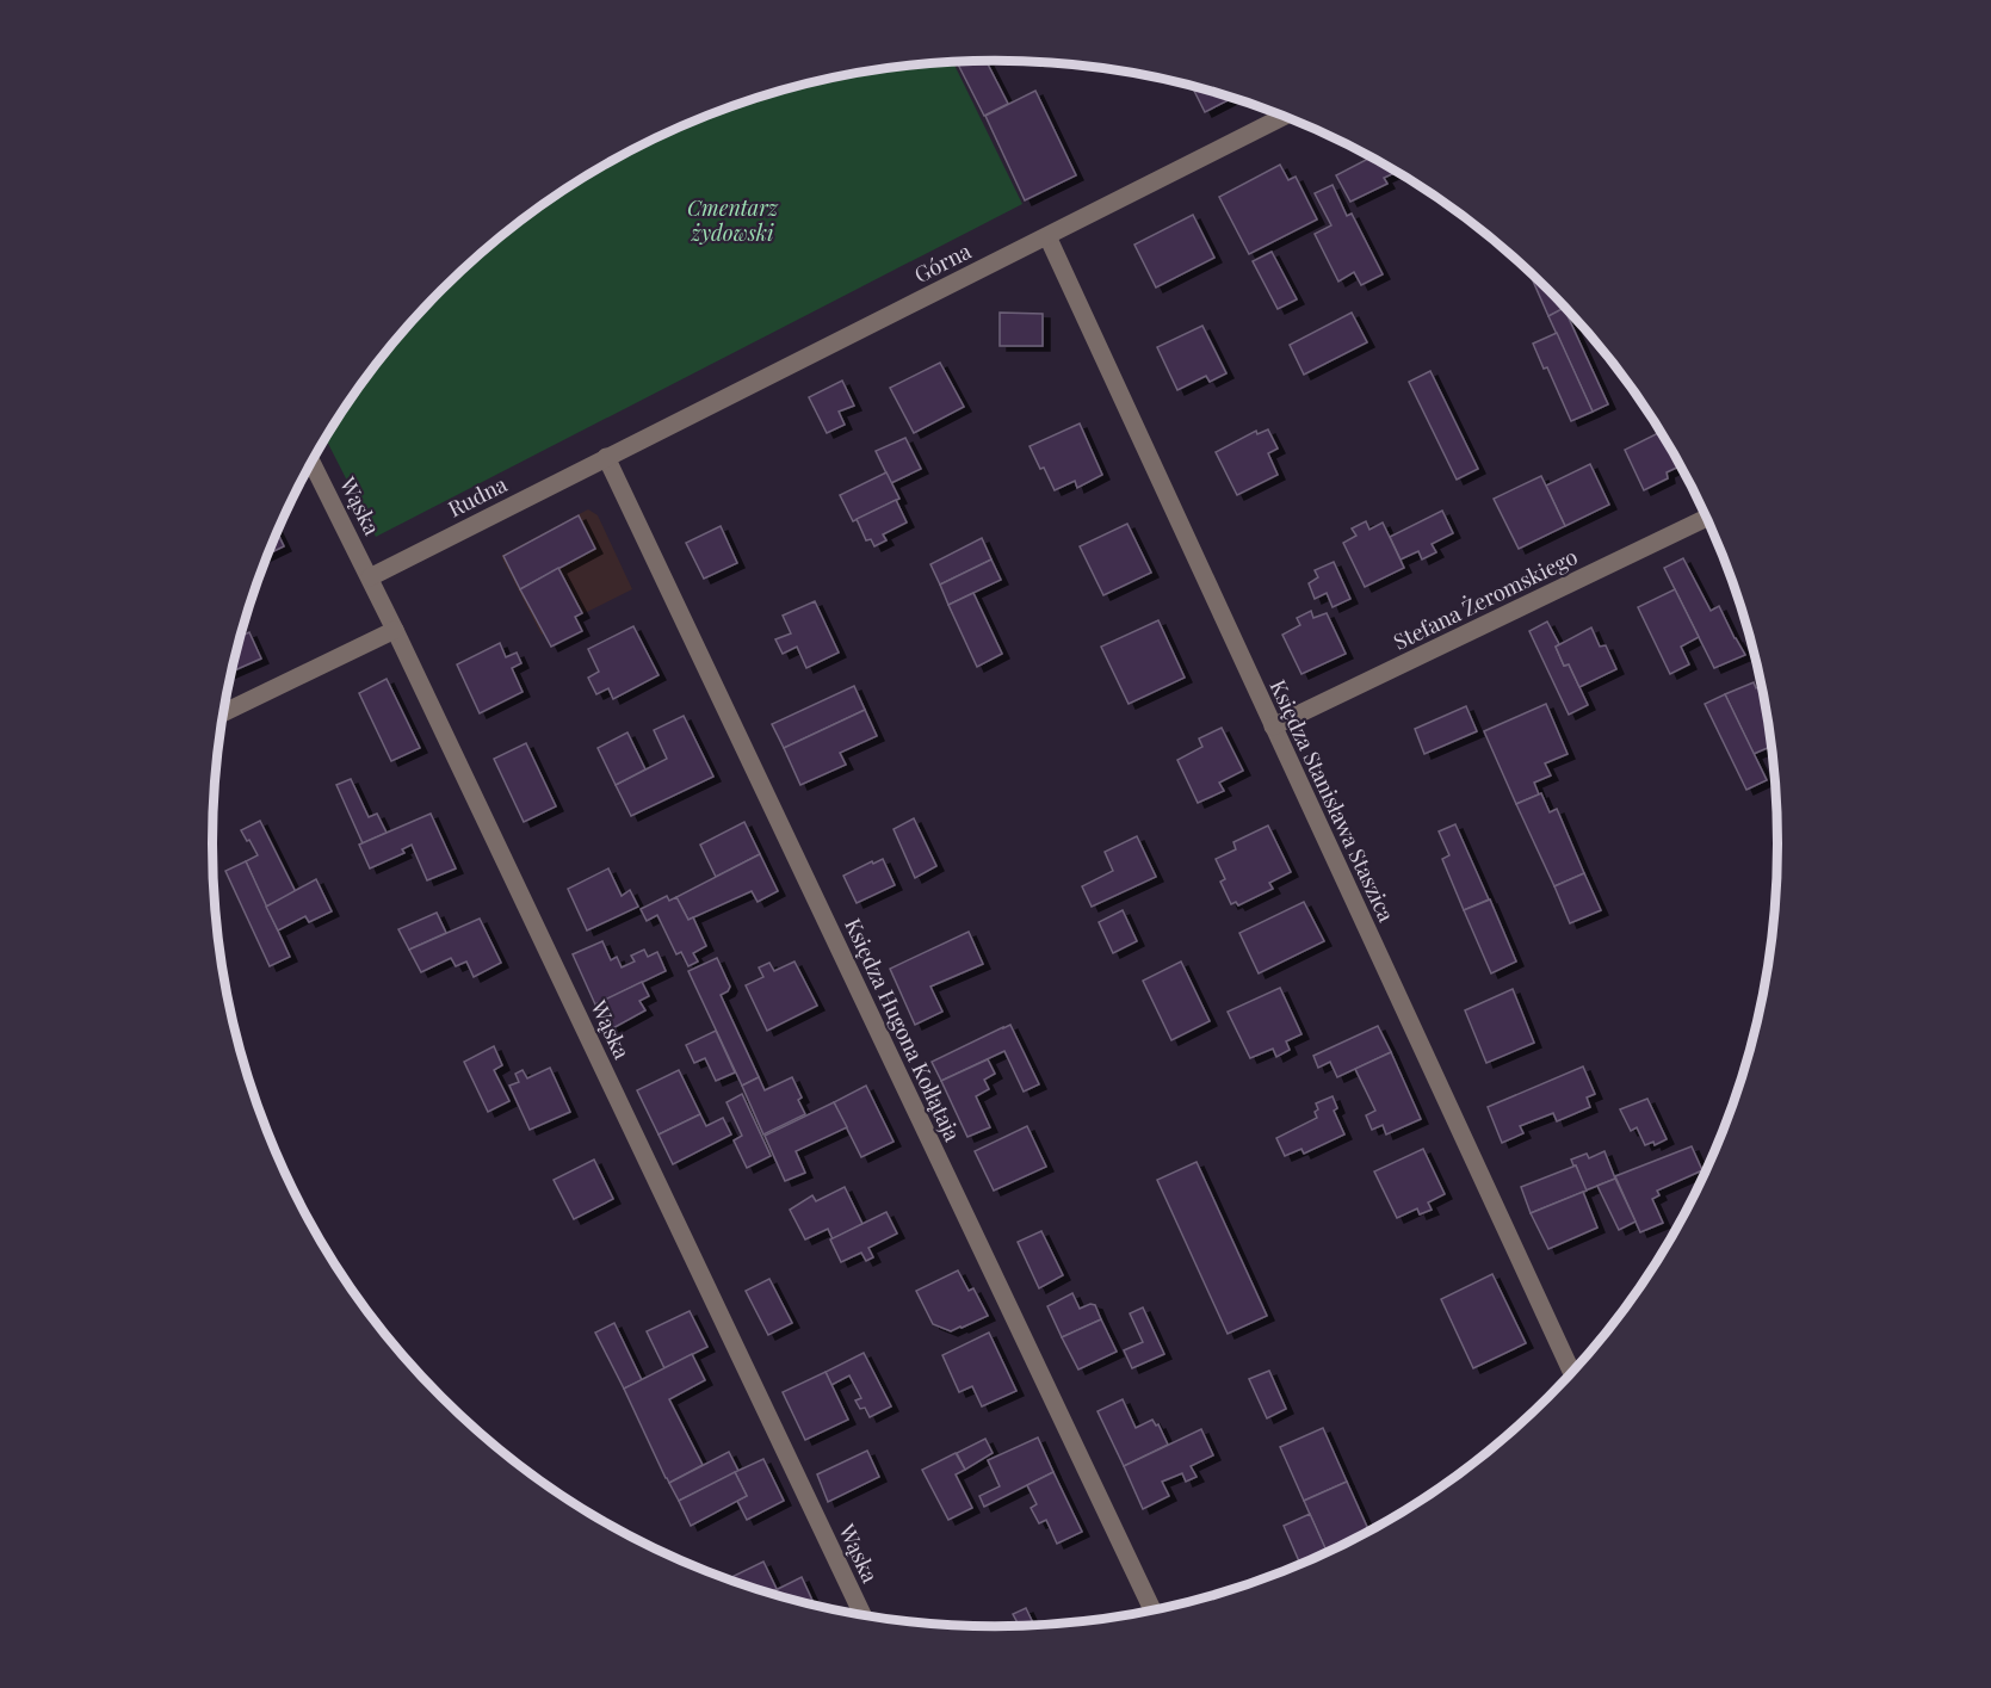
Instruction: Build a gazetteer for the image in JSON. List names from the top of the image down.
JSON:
{
  "streets": {
    "street": [
      "Górna",
      "Rudna",
      "Wąska",
      "Stefana Żeromskiego",
      "Księdza Stanisława Staszica",
      "Księdza Hugona Kołłątaja"
    ]
  },
  "crossings": [
    ["Górna", "Rudna"],
    ["Górna", "Księdza Stanisława Staszica"],
    ["Górna", "Księdza Hugona Kołłątaja"],
    ["Rudna", "Wąska"],
    ["Rudna", "Księdza Hugona Kołłątaja"],
    ["Stefana Żeromskiego", "Księdza Stanisława Staszica"]
  ],
  "parks": ["Cmentarz żydowski"]
}
